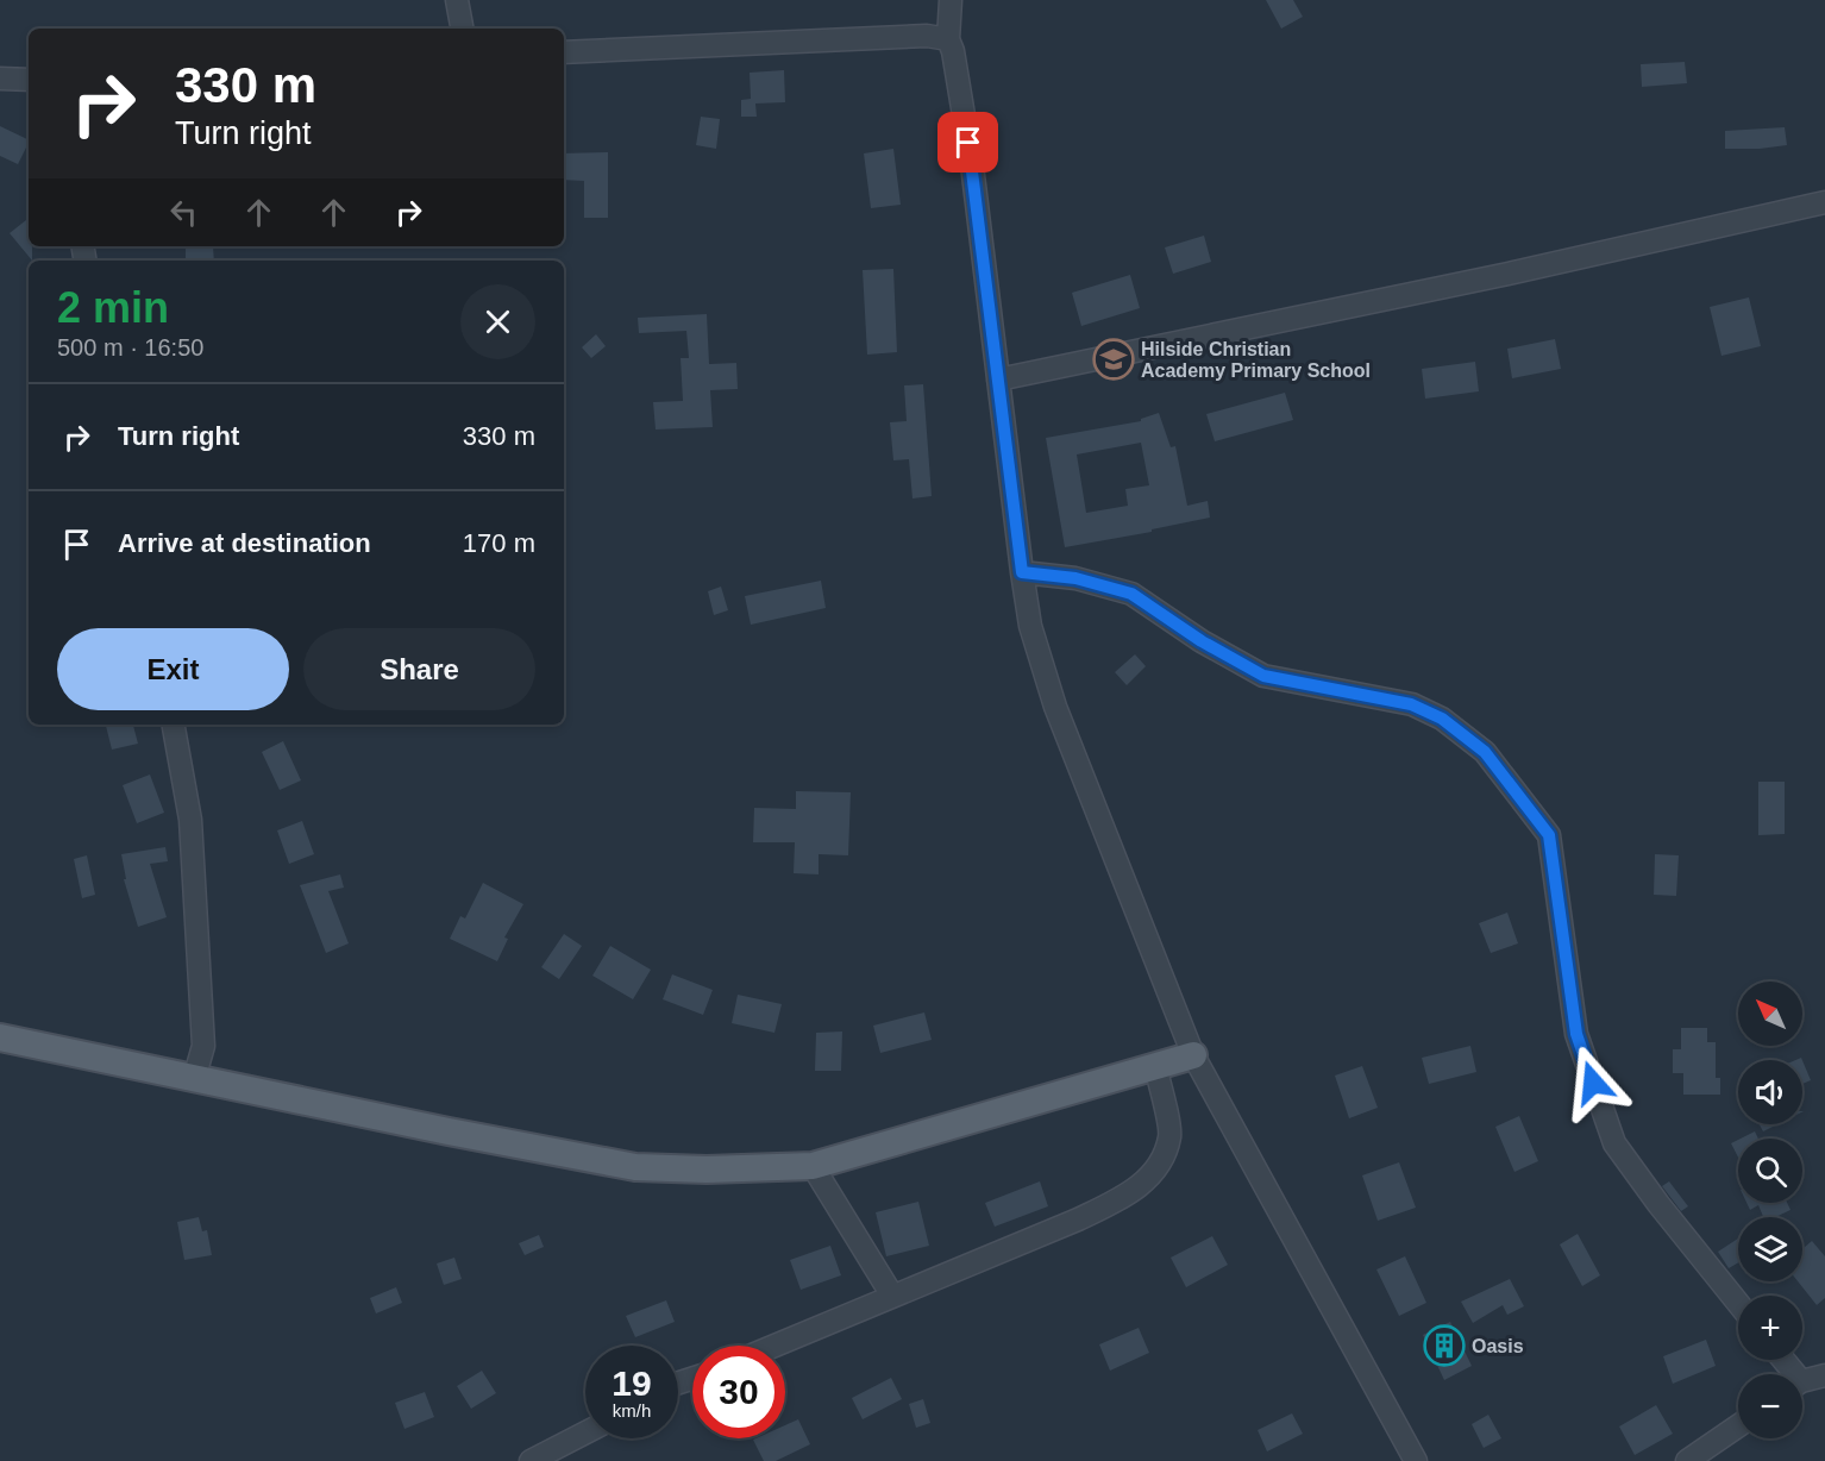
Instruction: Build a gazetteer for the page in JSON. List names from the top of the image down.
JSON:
{
  "places": {
    "school or university": ["Hilside Christian Academy Primary School"],
    "building": ["Oasis"]
  },
  "north": "top left",
  "page": {
    "turn": ["330 m", "Turn right"],
    "heading": ["2 min", "500 m · 16:50"],
    "list": [
      {
        "name": "Turn right",
        "value": "330 m"
      },
      {
        "name": "Arrive at destination",
        "value": "170 m"
      }
    ],
    "buttons": ["Exit", "Share"],
    "map_buttons": ["+", "−"],
    "speed": "19 km/h",
    "limit": "30"
  }
}
